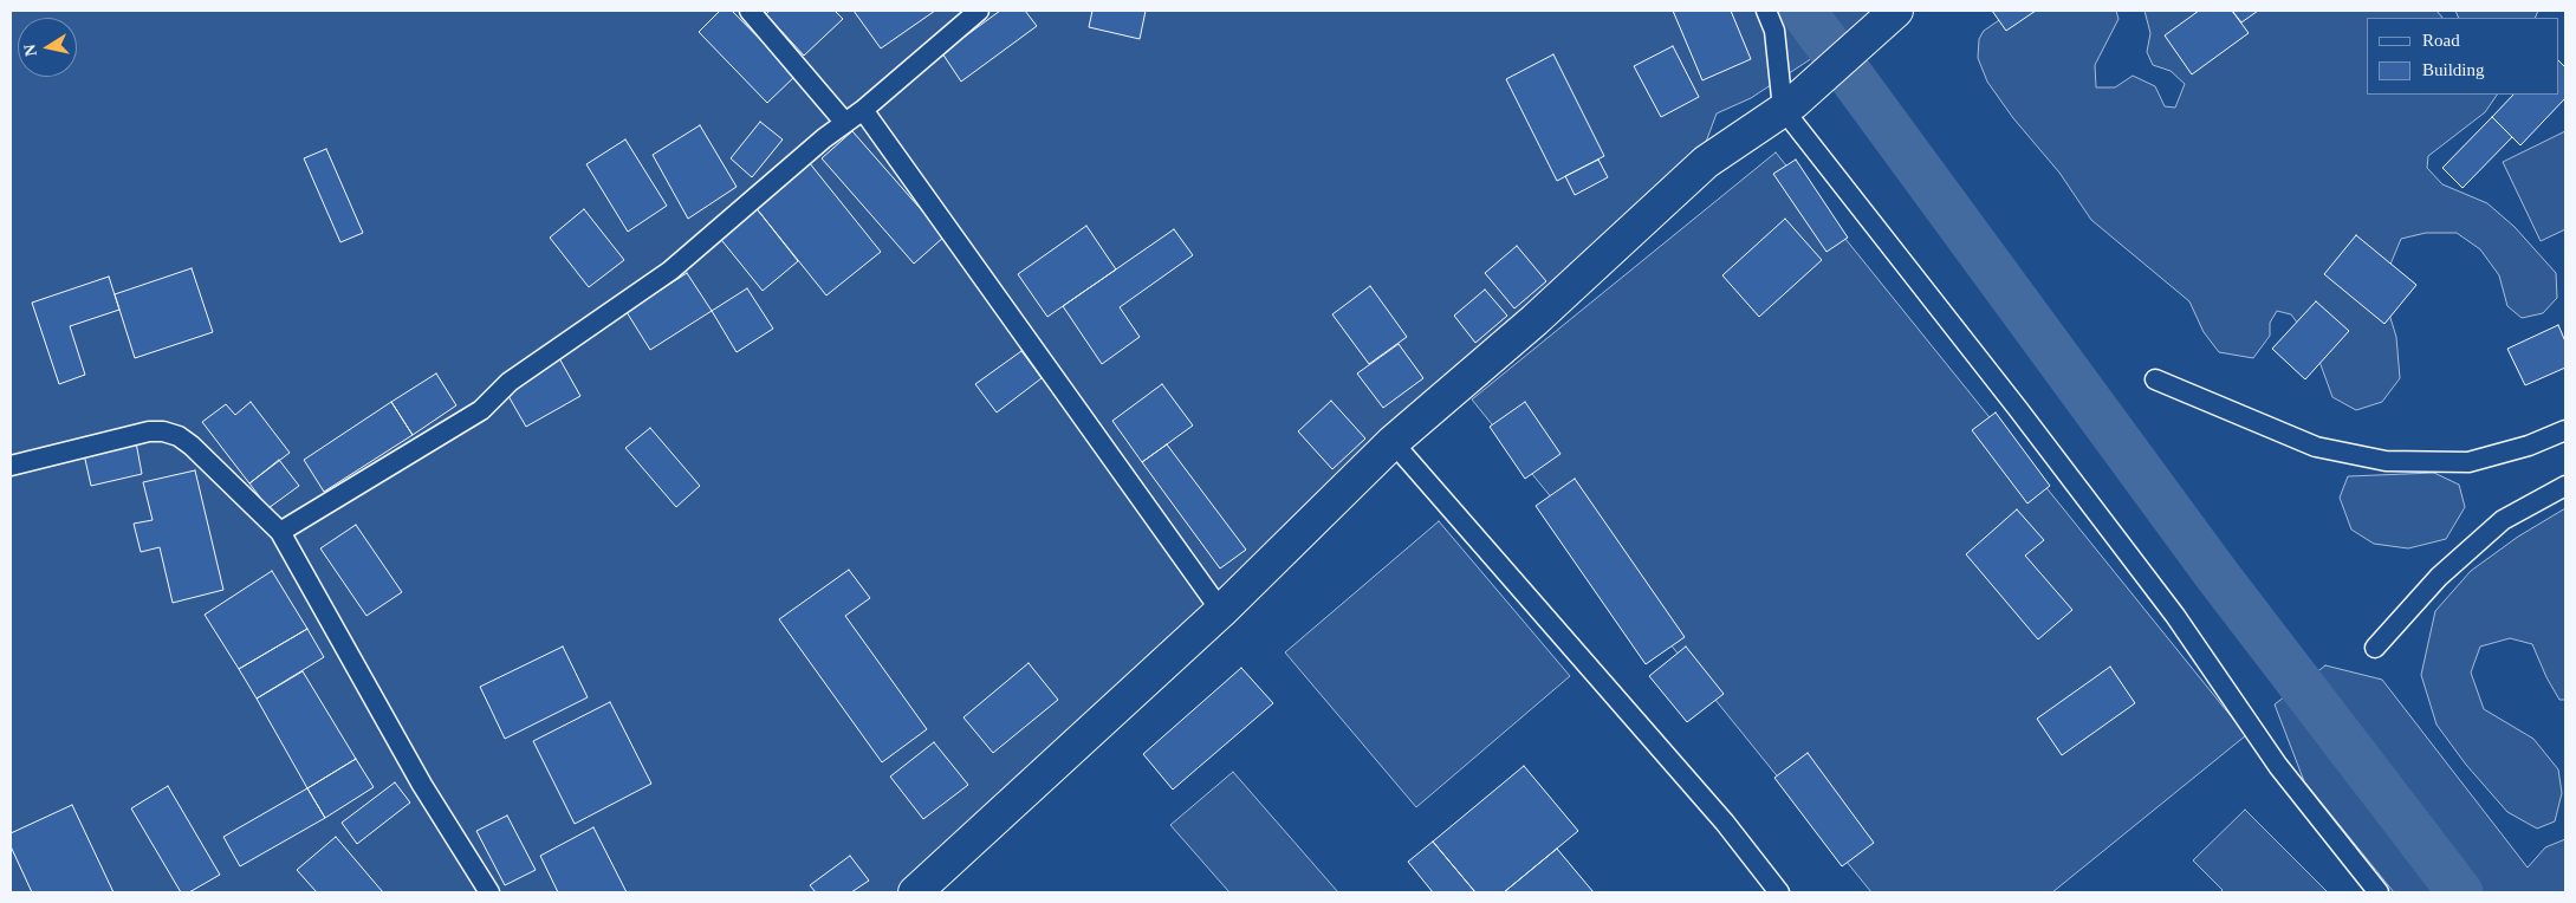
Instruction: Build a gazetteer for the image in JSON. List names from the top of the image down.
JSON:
{
  "legend": ["Road", "Building"],
  "north": "left"
}
